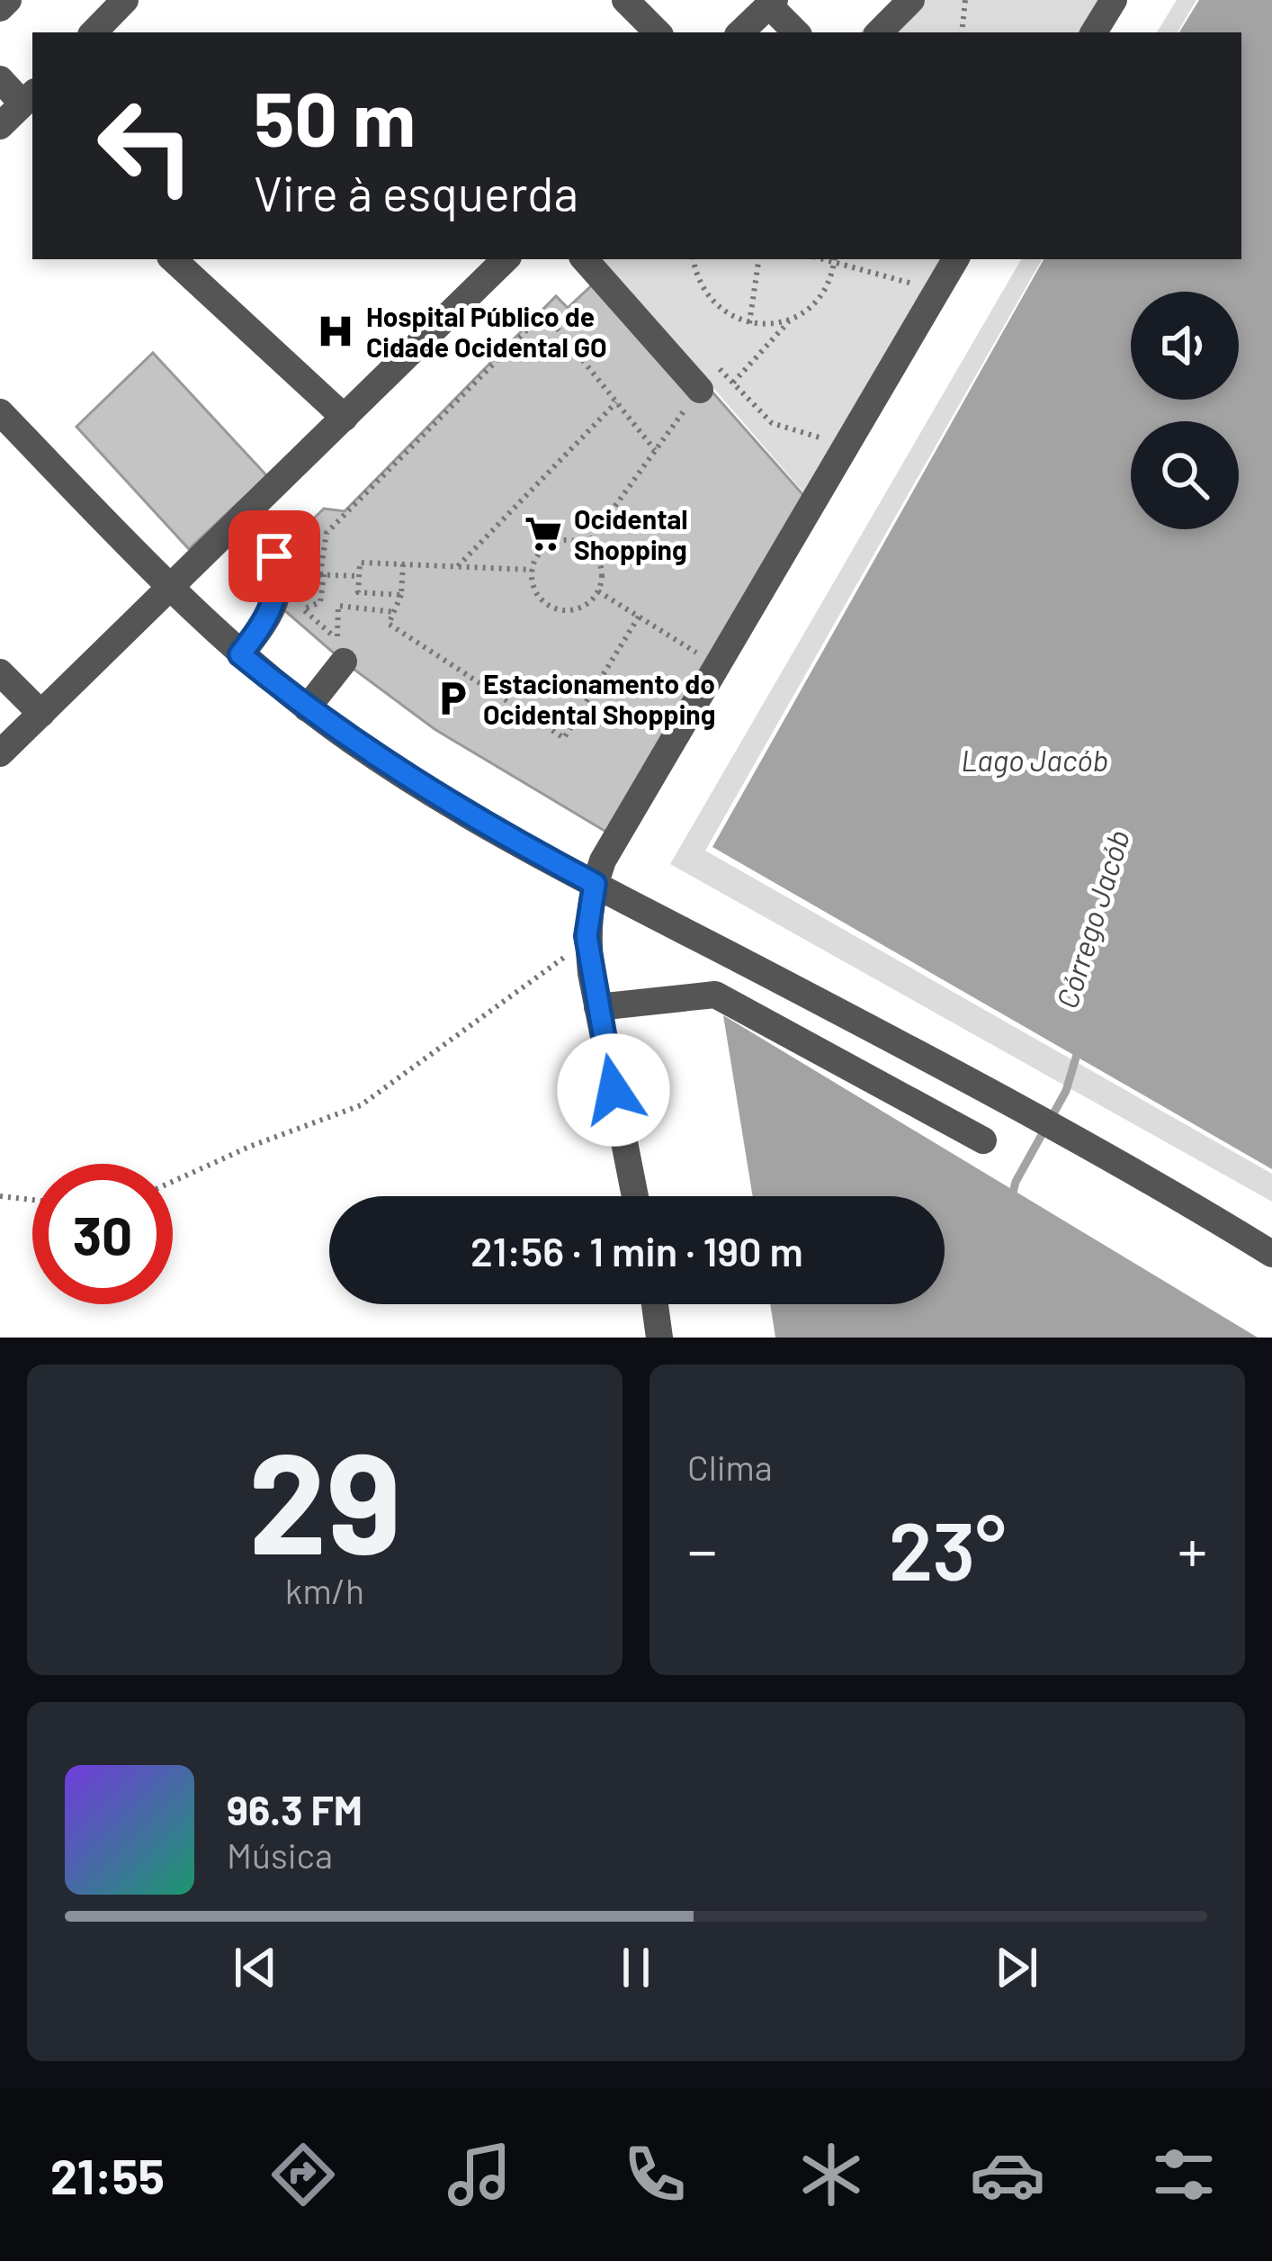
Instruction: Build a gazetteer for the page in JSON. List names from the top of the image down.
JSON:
{
  "water": ["Lago Jacób", "Córrego Jacób"],
  "places": {
    "hospital": ["Hospital Público de Cidade Ocidental GO"],
    "supermarket": ["Ocidental Shopping"],
    "parking": ["Estacionamento do Ocidental Shopping"]
  },
  "page": {
    "turn": ["50 m", "Vire à esquerda"],
    "limit": "30",
    "trip": "21:56 · 1 min · 190 m",
    "tile": [
      ["29", "km/h"],
      "Clima"
    ],
    "heat": ["−", "23°", "+"],
    "song": ["96.3 FM", "Música"],
    "tabs": "21:55"
  }
}
